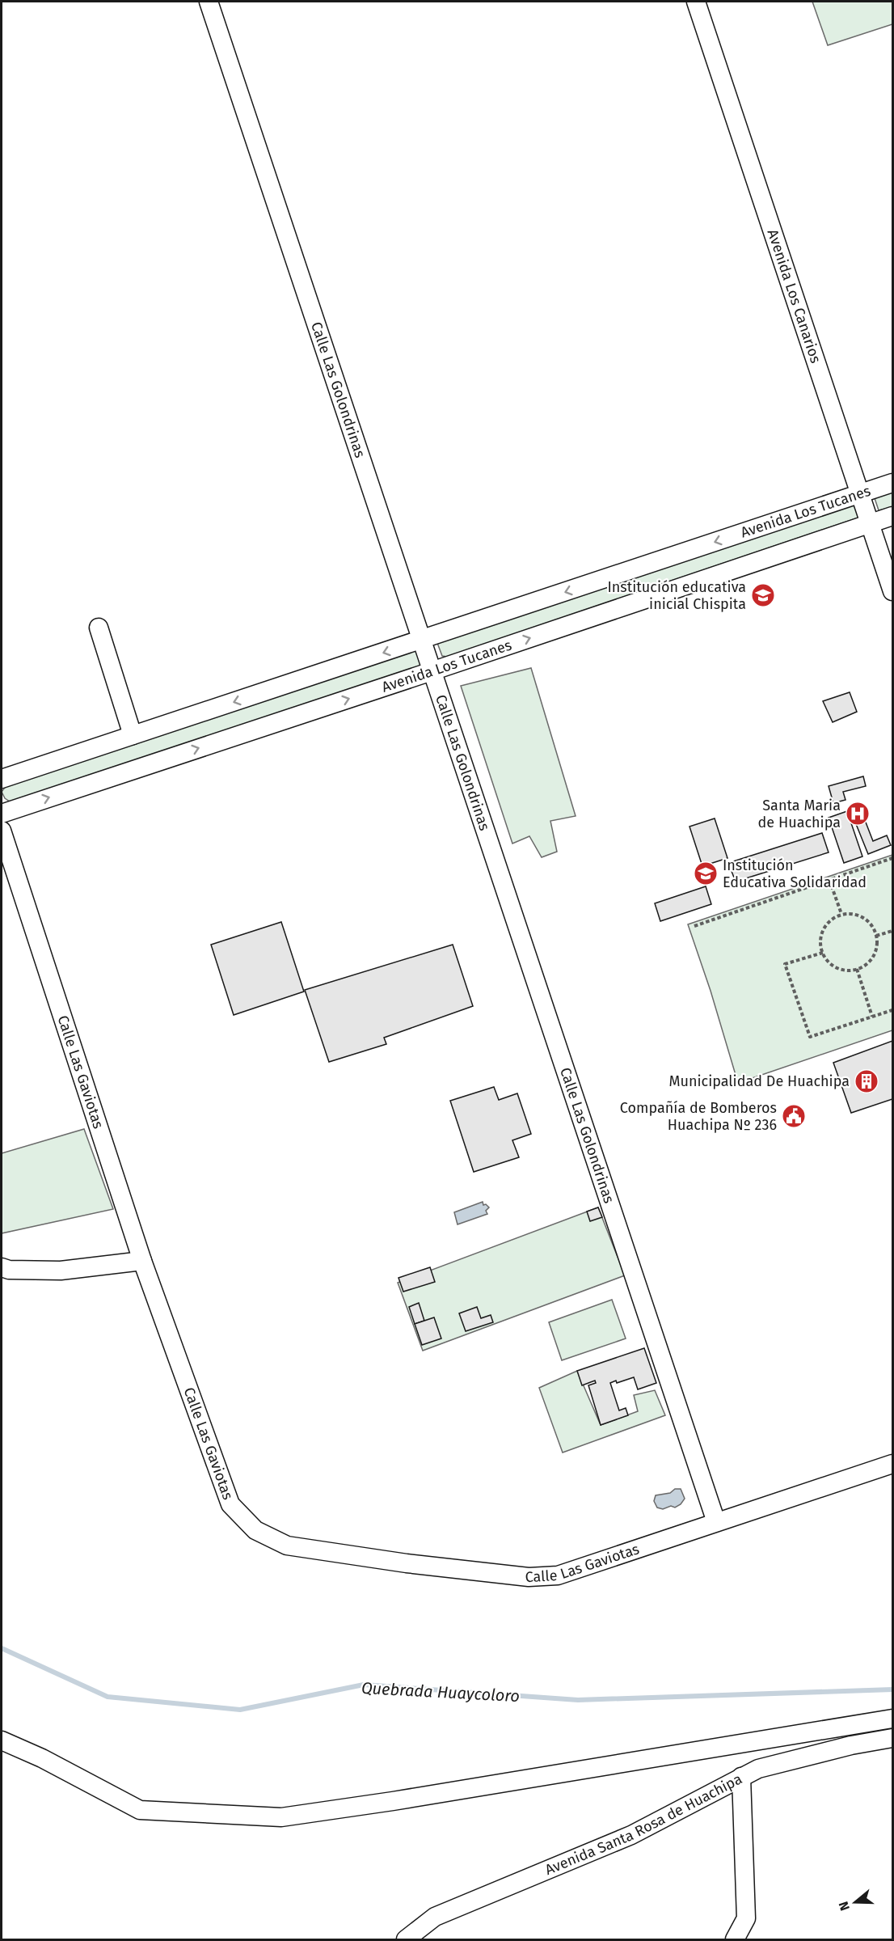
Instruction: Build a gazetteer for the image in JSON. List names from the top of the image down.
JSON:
{
  "streets": {
    "street": [
      "Avenida Los Canarios",
      "Calle Las Golondrinas",
      "Avenida Los Tucanes",
      "Calle Las Gaviotas",
      "Avenida Santa Rosa de Huachipa"
    ]
  },
  "crossings": [
    ["Avenida Los Canarios", "Avenida Los Tucanes"],
    ["Calle Las Golondrinas", "Avenida Los Tucanes"],
    ["Calle Las Golondrinas", "Calle Las Gaviotas"]
  ],
  "water": ["Quebrada Huaycoloro"],
  "places": {
    "school or university": ["Institución educativa inicial Chispita", "Institución Educativa Solidaridad"],
    "hospital": ["Santa Maria de Huachipa"],
    "building": ["Municipalidad De Huachipa"],
    "public building": ["Compañía de Bomberos Huachipa Nº 236"]
  },
  "north": "left"
}
